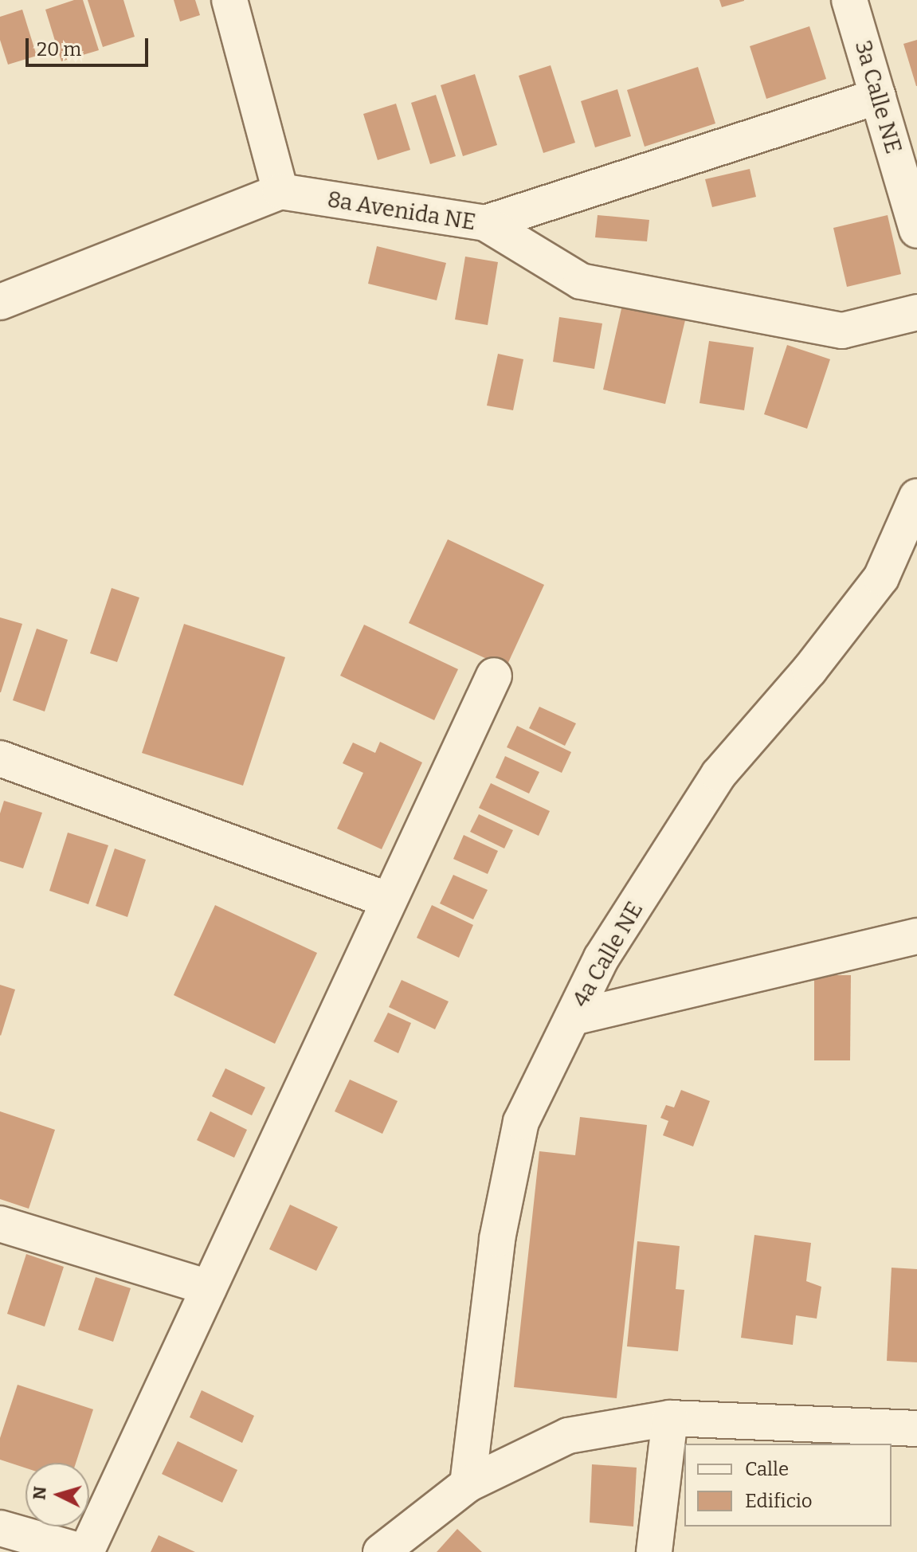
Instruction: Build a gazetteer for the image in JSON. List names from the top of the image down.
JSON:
{
  "streets": {
    "street": ["3a Calle NE", "8a Avenida NE", "4a Calle NE"]
  },
  "legend": ["Calle", "Edificio"],
  "scale_bar": "20 m",
  "north": "left"
}
